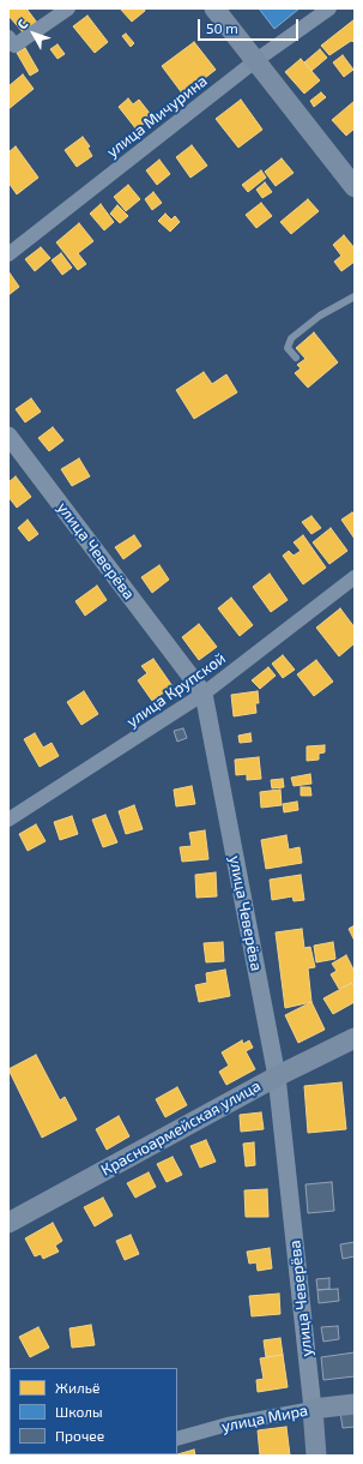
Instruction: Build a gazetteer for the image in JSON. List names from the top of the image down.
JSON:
{
  "streets": {
    "main road": ["улица Чеверёва", "Красноармейская улица", "улица Мира"],
    "street": ["улица Мичурина", "улица Крупской"]
  },
  "crossings": [
    ["улица Чеверёва", "улица Крупской"],
    ["улица Чеверёва", "Красноармейская улица"],
    ["улица Чеверёва", "улица Мира"]
  ],
  "legend": ["Жильё", "Школы", "Прочее"],
  "scale_bar": "50 m",
  "north": "top left"
}
